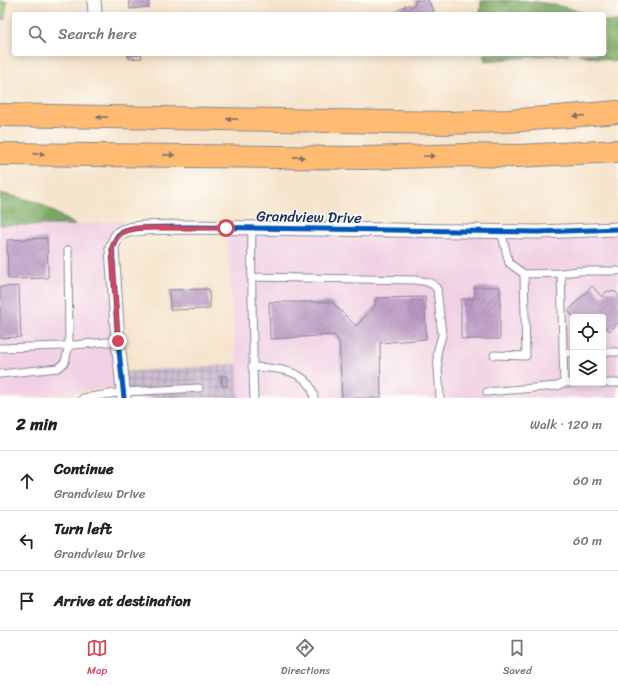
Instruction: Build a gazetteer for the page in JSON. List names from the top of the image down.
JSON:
{
  "streets": {
    "street": ["Grandview Drive"]
  },
  "page": {
    "search": "Search here",
    "heading": ["2 min", "Walk · 120 m"],
    "list": [
      ["Continue", "Grandview Drive", "60 m"],
      ["Turn left", "Grandview Drive", "60 m"],
      "Arrive at destination"
    ],
    "nav": ["Map", "Directions", "Saved"]
  }
}
